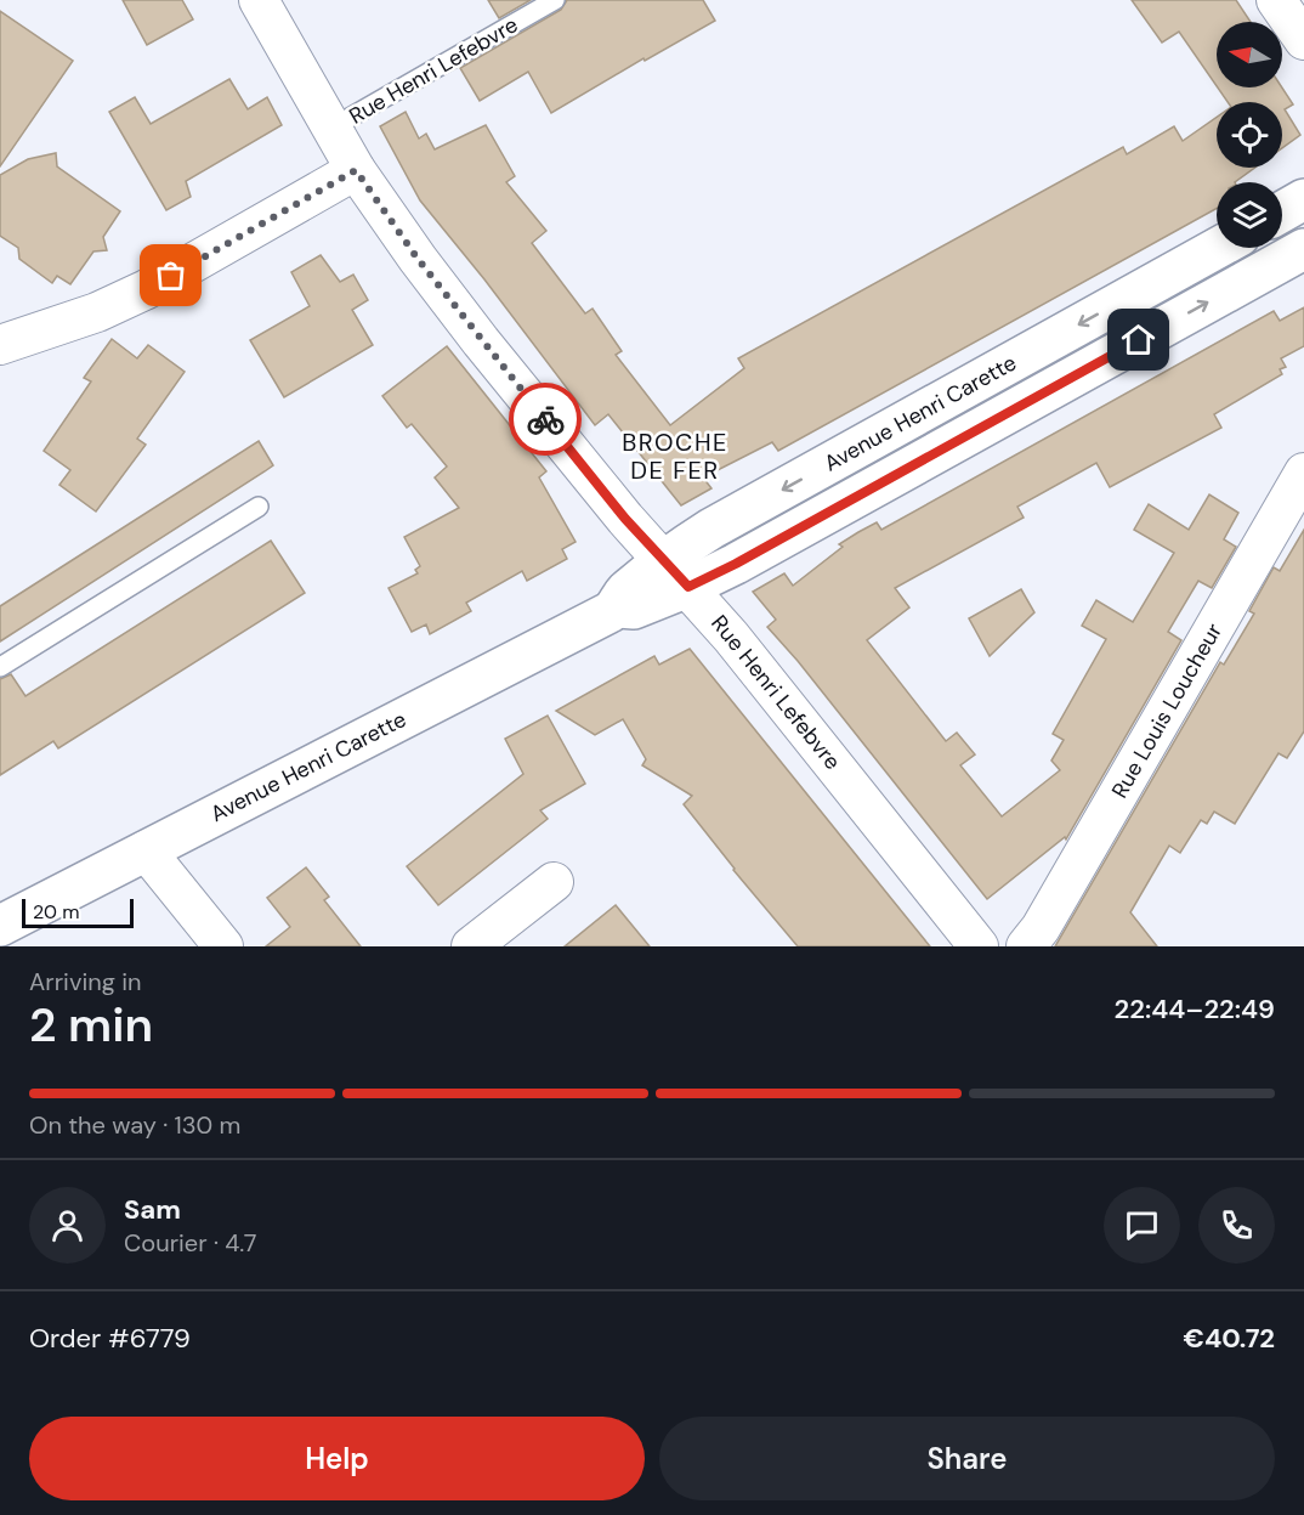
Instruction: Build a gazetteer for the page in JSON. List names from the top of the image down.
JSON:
{
  "streets": {
    "street": ["Rue Henri Lefebvre", "Avenue Henri Carette", "Rue Louis Loucheur"]
  },
  "crossings": [
    ["Rue Henri Lefebvre", "Avenue Henri Carette"]
  ],
  "districts": ["BROCHE DE FER"],
  "scale_bar": "20 m",
  "north": "left",
  "page": {
    "scale": "20 m",
    "heading": ["2 min", "Arriving in", "22:44–22:49"],
    "panel": [
      "Sam",
      "Courier · 4.7",
      "Order #6779",
      "€40.72"
    ],
    "bar": "On the way · 130 m",
    "buttons": ["Help", "Share"]
  }
}
